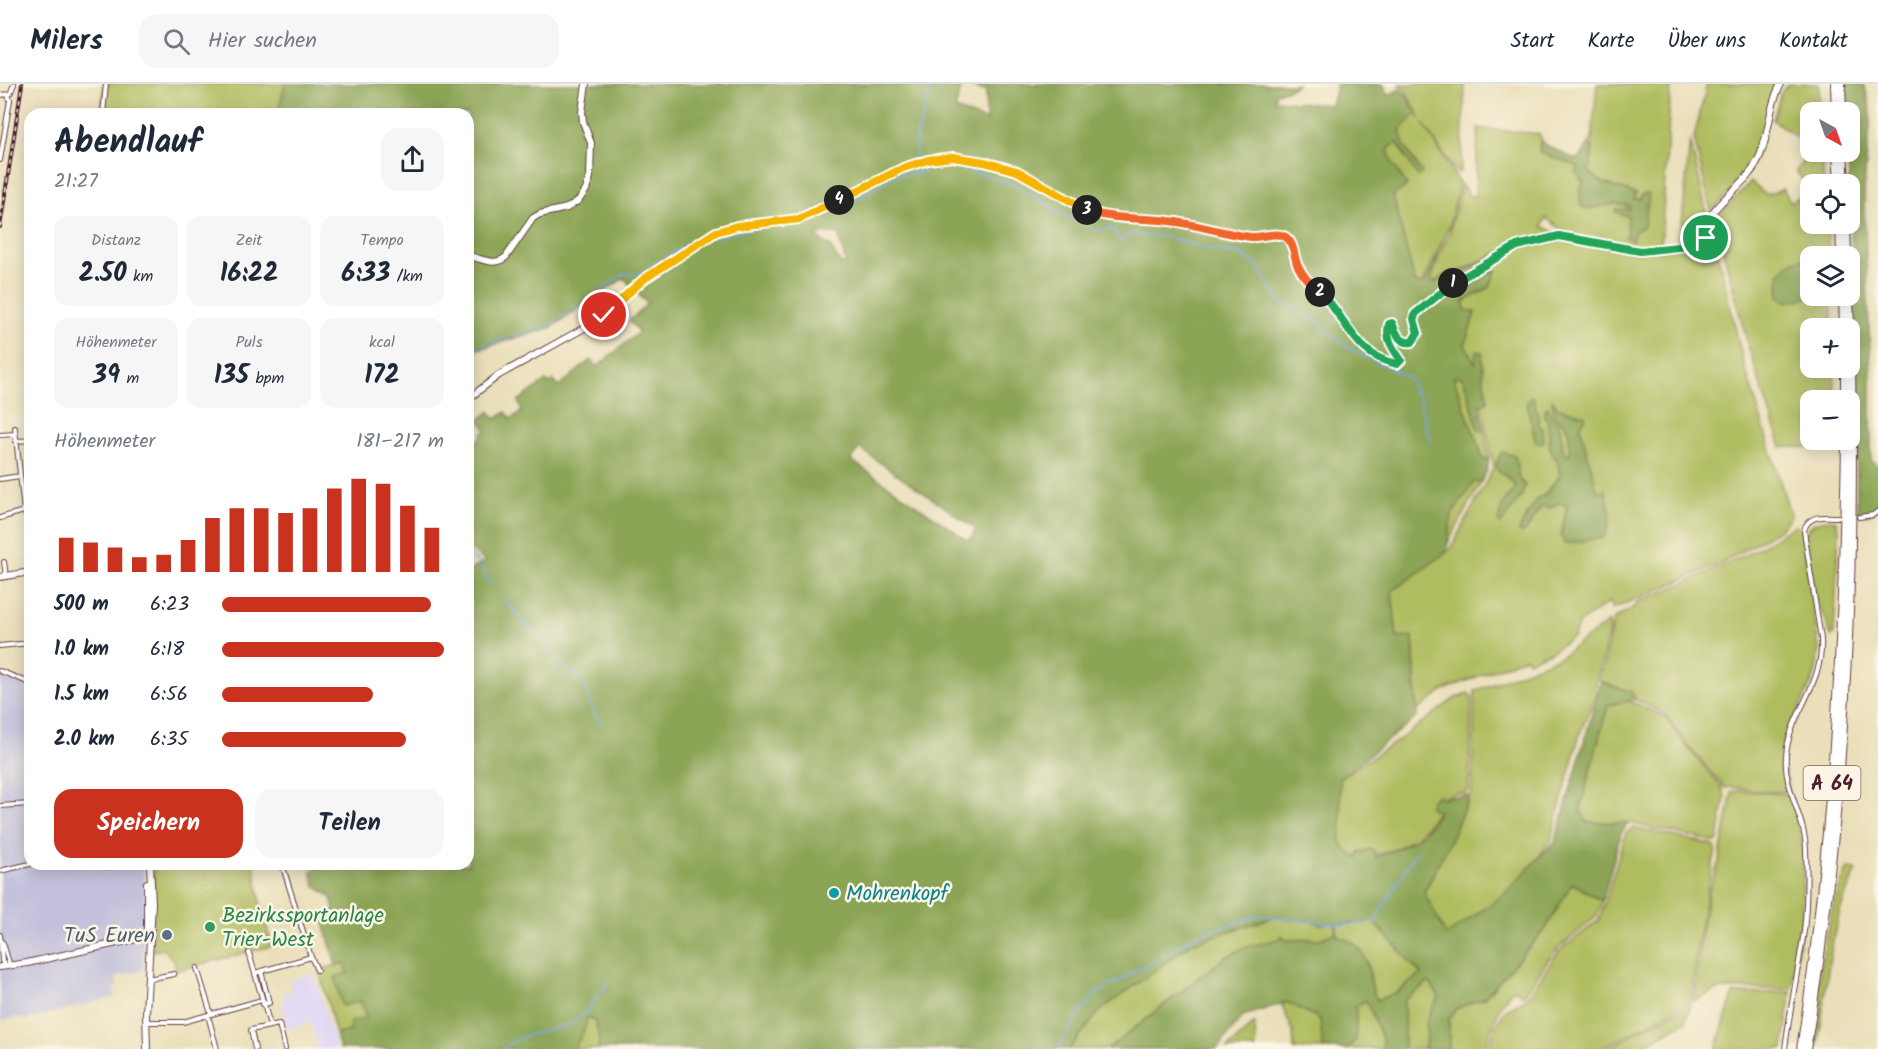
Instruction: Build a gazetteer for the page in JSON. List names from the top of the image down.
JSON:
{
  "streets": {
    "highway": ["A 64"]
  },
  "places": ["Mohrenkopf", "Bezirkssportanlage Trier-West", "TuS Euren"],
  "north": "bottom right",
  "page": {
    "header": "Milers",
    "search": "Hier suchen",
    "nav": [
      "Start",
      "Karte",
      "Über uns",
      "Kontakt"
    ],
    "map_buttons": ["+", "−"],
    "heading": ["Abendlauf", "21:27"],
    "pins": [
      "4",
      "3",
      "1",
      "2"
    ],
    "stats": [
      ["Distanz", "2.50 km"],
      ["Zeit", "16:22"],
      ["Tempo", "6:33 /km"],
      ["Höhenmeter", "39 m"],
      ["Puls", "135 bpm"],
      ["kcal", "172"]
    ],
    "chart": ["Höhenmeter", "181–217 m"],
    "list": [
      {
        "name": "500 m",
        "note": "6:23"
      },
      {
        "name": "1.0 km",
        "note": "6:18"
      },
      {
        "name": "1.5 km",
        "note": "6:56"
      },
      {
        "name": "2.0 km",
        "note": "6:35"
      }
    ],
    "buttons": ["Speichern", "Teilen"]
  }
}
